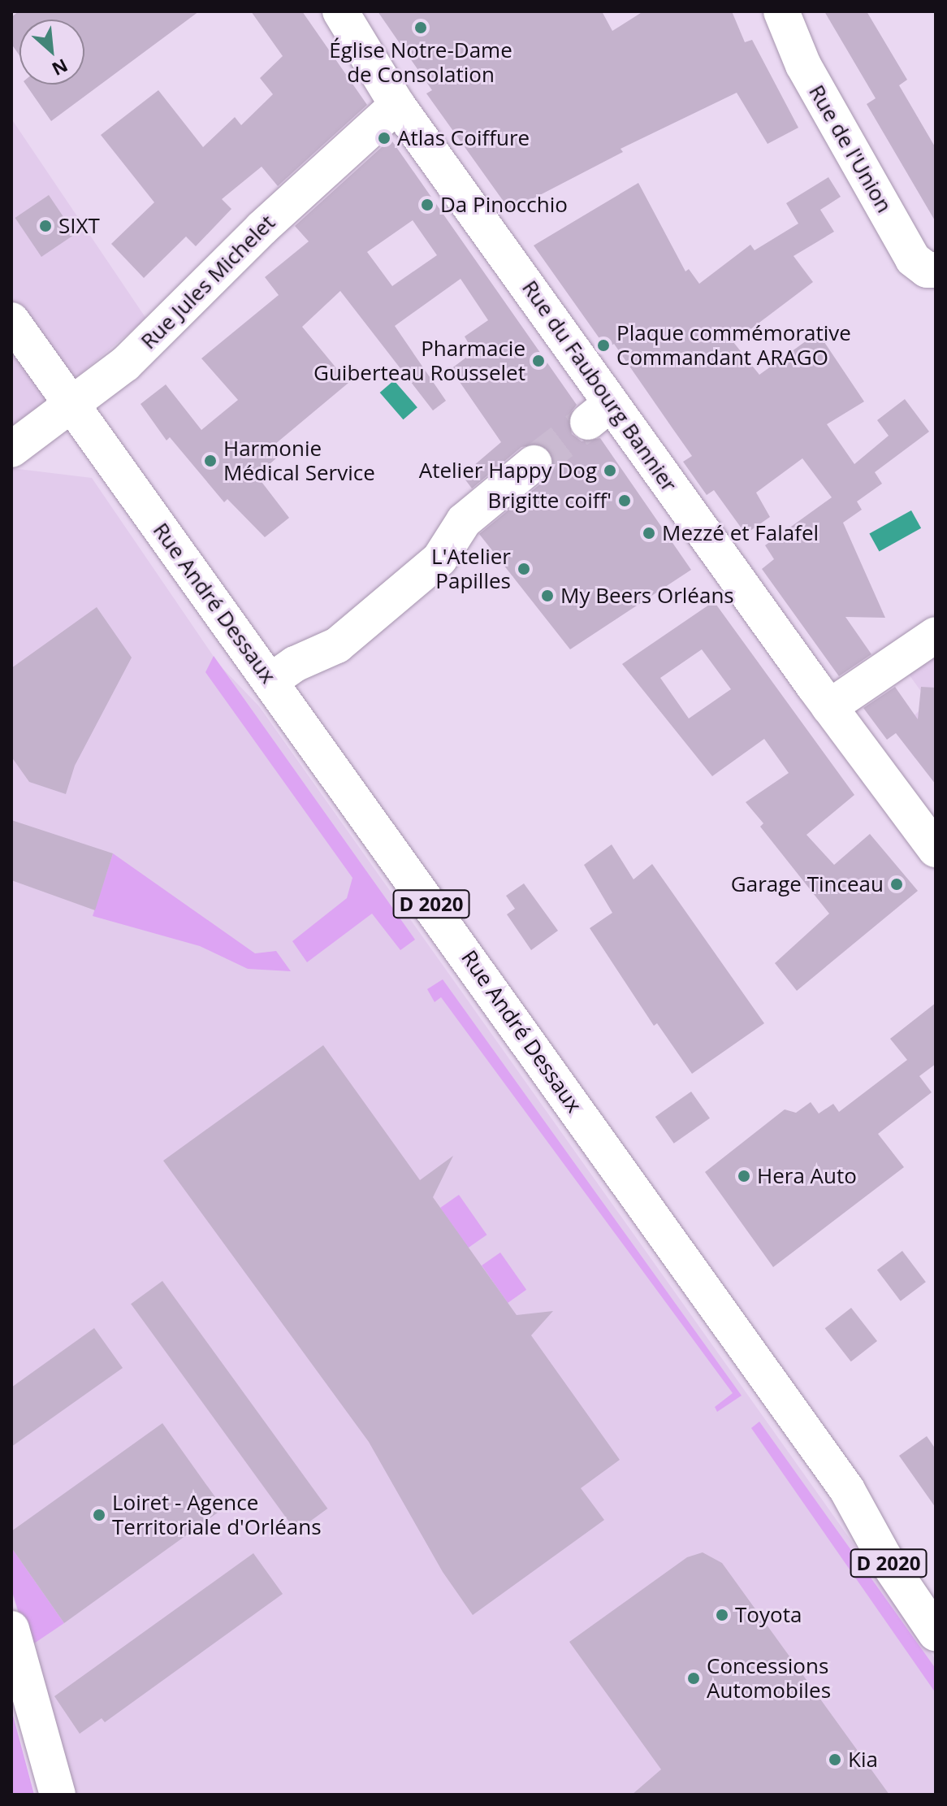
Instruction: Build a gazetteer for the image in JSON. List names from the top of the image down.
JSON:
{
  "streets": {
    "main road": [
      "Rue de l'Union",
      "Rue Jules Michelet",
      "Rue du Faubourg Bannier",
      "Rue André Dessaux",
      "D 2020"
    ]
  },
  "crossings": [
    ["Rue Jules Michelet", "Rue du Faubourg Bannier"],
    ["Rue Jules Michelet", "Rue André Dessaux"],
    ["Rue André Dessaux", "D 2020"]
  ],
  "places": [
    "Église Notre-Dame de Consolation",
    "Atlas Coiffure",
    "Da Pinocchio",
    "SIXT",
    "Plaque commémorative Commandant ARAGO",
    "Pharmacie Guiberteau Rousselet",
    "Harmonie Médical Service",
    "Atelier Happy Dog",
    "Brigitte coiff'",
    "Mezzé et Falafel",
    "L'Atelier Papilles",
    "My Beers Orléans",
    "Garage Tinceau",
    "Hera Auto",
    "Loiret - Agence Territoriale d'Orléans",
    "Toyota",
    "Concessions Automobiles",
    "Kia"
  ],
  "north": "bottom right"
}
